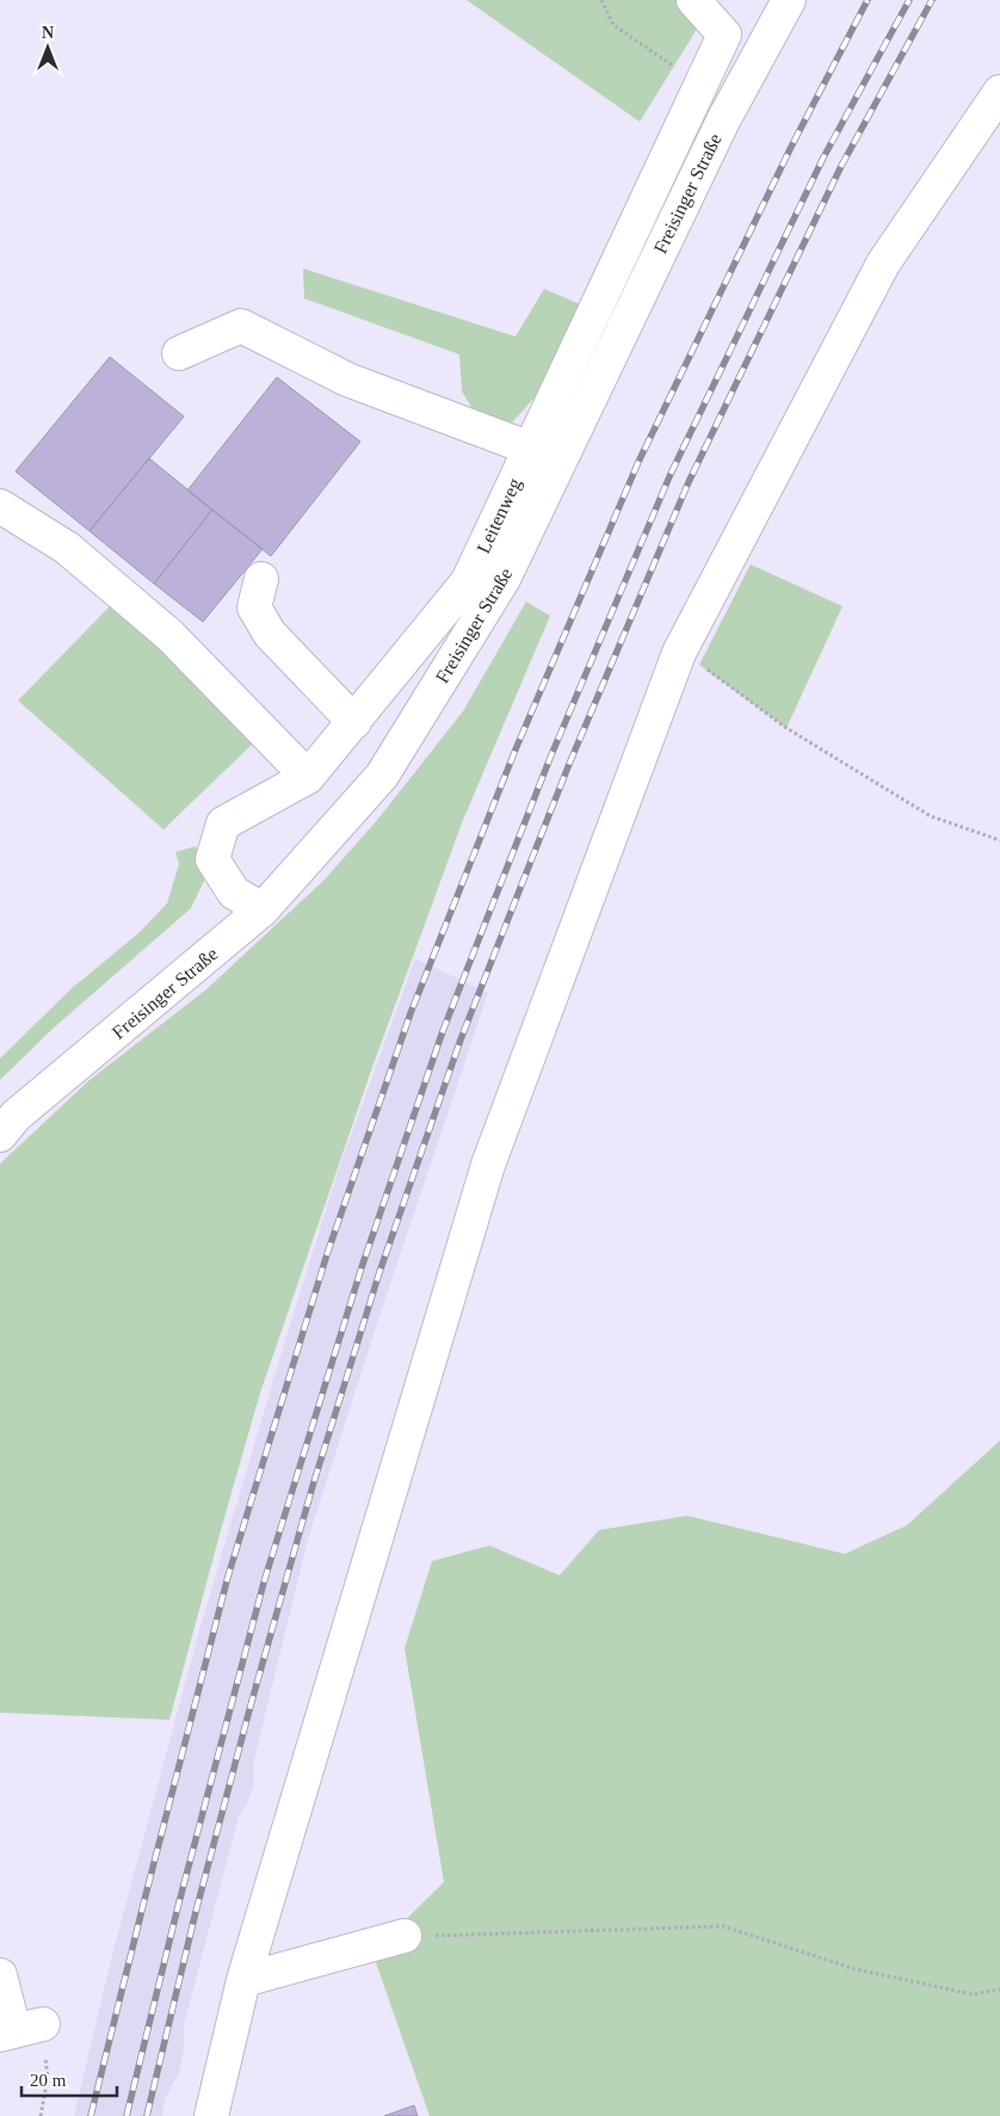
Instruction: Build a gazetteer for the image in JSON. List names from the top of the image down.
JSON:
{
  "streets": {
    "street": ["Freisinger Straße", "Leitenweg"]
  },
  "crossings": [
    ["Freisinger Straße", "Leitenweg"]
  ],
  "scale_bar": "20 m",
  "north": "top"
}
